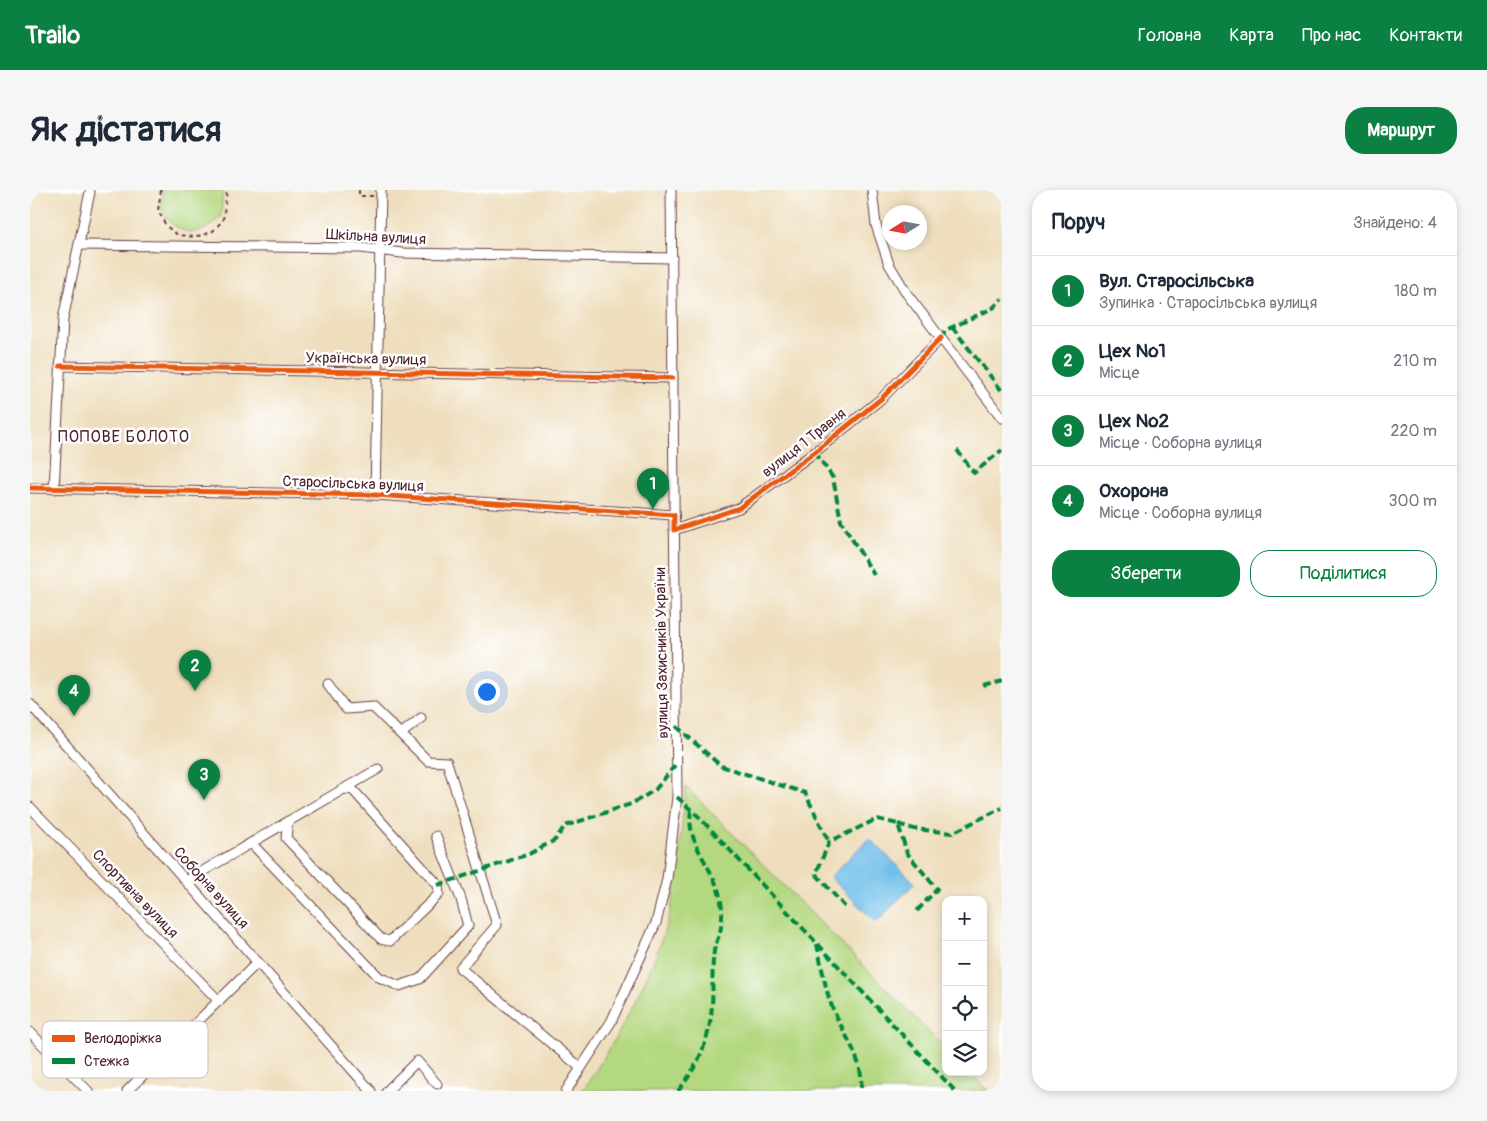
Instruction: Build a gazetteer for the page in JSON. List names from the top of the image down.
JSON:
{
  "streets": {
    "street": [
      "Шкільна вулиця",
      "Українська вулиця",
      "вулиця 1 Травня",
      "Старосільська вулиця",
      "вулиця Захисників України",
      "Соборна вулиця",
      "Спортивна вулиця"
    ]
  },
  "crossings": [
    ["вулиця 1 Травня", "вулиця Захисників України"]
  ],
  "districts": ["ПОПОВЕ БОЛОТО"],
  "legend": ["Велодоріжка", "Стежка"],
  "north": "left",
  "page": {
    "header": "Trailo",
    "nav": [
      "Головна",
      "Карта",
      "Про нас",
      "Контакти"
    ],
    "buttons": [
      "Маршрут",
      ["Зберегти", "Поділитися"]
    ],
    "title": "Як дістатися",
    "heading": ["Поруч", "Знайдено: 4"],
    "list": [
      {
        "mark": "1",
        "name": "Вул. Старосільська",
        "note": "Зупинка · Старосільська вулиця",
        "value": "180 m"
      },
      {
        "mark": "2",
        "name": "Цех №1",
        "note": "Місце",
        "value": "210 m"
      },
      {
        "mark": "3",
        "name": "Цех №2",
        "note": "Місце · Соборна вулиця",
        "value": "220 m"
      },
      {
        "mark": "4",
        "name": "Охорона",
        "note": "Місце · Соборна вулиця",
        "value": "300 m"
      }
    ],
    "pins": [
      "1",
      "2",
      "4",
      "3"
    ],
    "map_buttons": ["+", "−"]
  }
}
